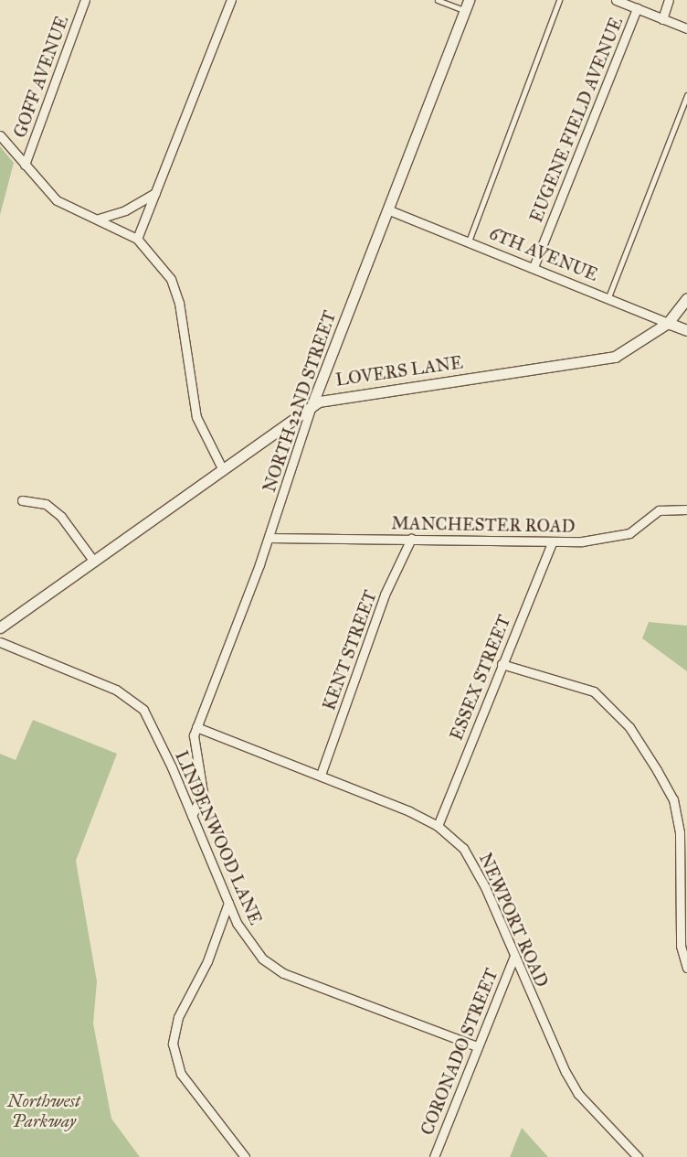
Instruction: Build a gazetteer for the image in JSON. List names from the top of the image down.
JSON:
{
  "streets": {
    "street": [
      "GOFF AVENUE",
      "EUGENE FIELD AVENUE",
      "6TH AVENUE",
      "LOVERS LANE",
      "NORTH 22ND STREET",
      "MANCHESTER ROAD",
      "KENT STREET",
      "ESSEX STREET",
      "LINDENWOOD LANE",
      "NEWPORT ROAD",
      "CORONADO STREET"
    ]
  },
  "crossings": [
    ["EUGENE FIELD AVENUE", "6TH AVENUE"],
    ["6TH AVENUE", "LOVERS LANE"],
    ["6TH AVENUE", "NORTH 22ND STREET"],
    ["LOVERS LANE", "NORTH 22ND STREET"],
    ["NORTH 22ND STREET", "MANCHESTER ROAD"],
    ["NORTH 22ND STREET", "LINDENWOOD LANE"],
    ["NORTH 22ND STREET", "NEWPORT ROAD"],
    ["MANCHESTER ROAD", "KENT STREET"],
    ["MANCHESTER ROAD", "ESSEX STREET"],
    ["KENT STREET", "NEWPORT ROAD"],
    ["ESSEX STREET", "NEWPORT ROAD"],
    ["LINDENWOOD LANE", "CORONADO STREET"],
    ["NEWPORT ROAD", "CORONADO STREET"]
  ],
  "parks": ["Northwest Parkway"]
}
